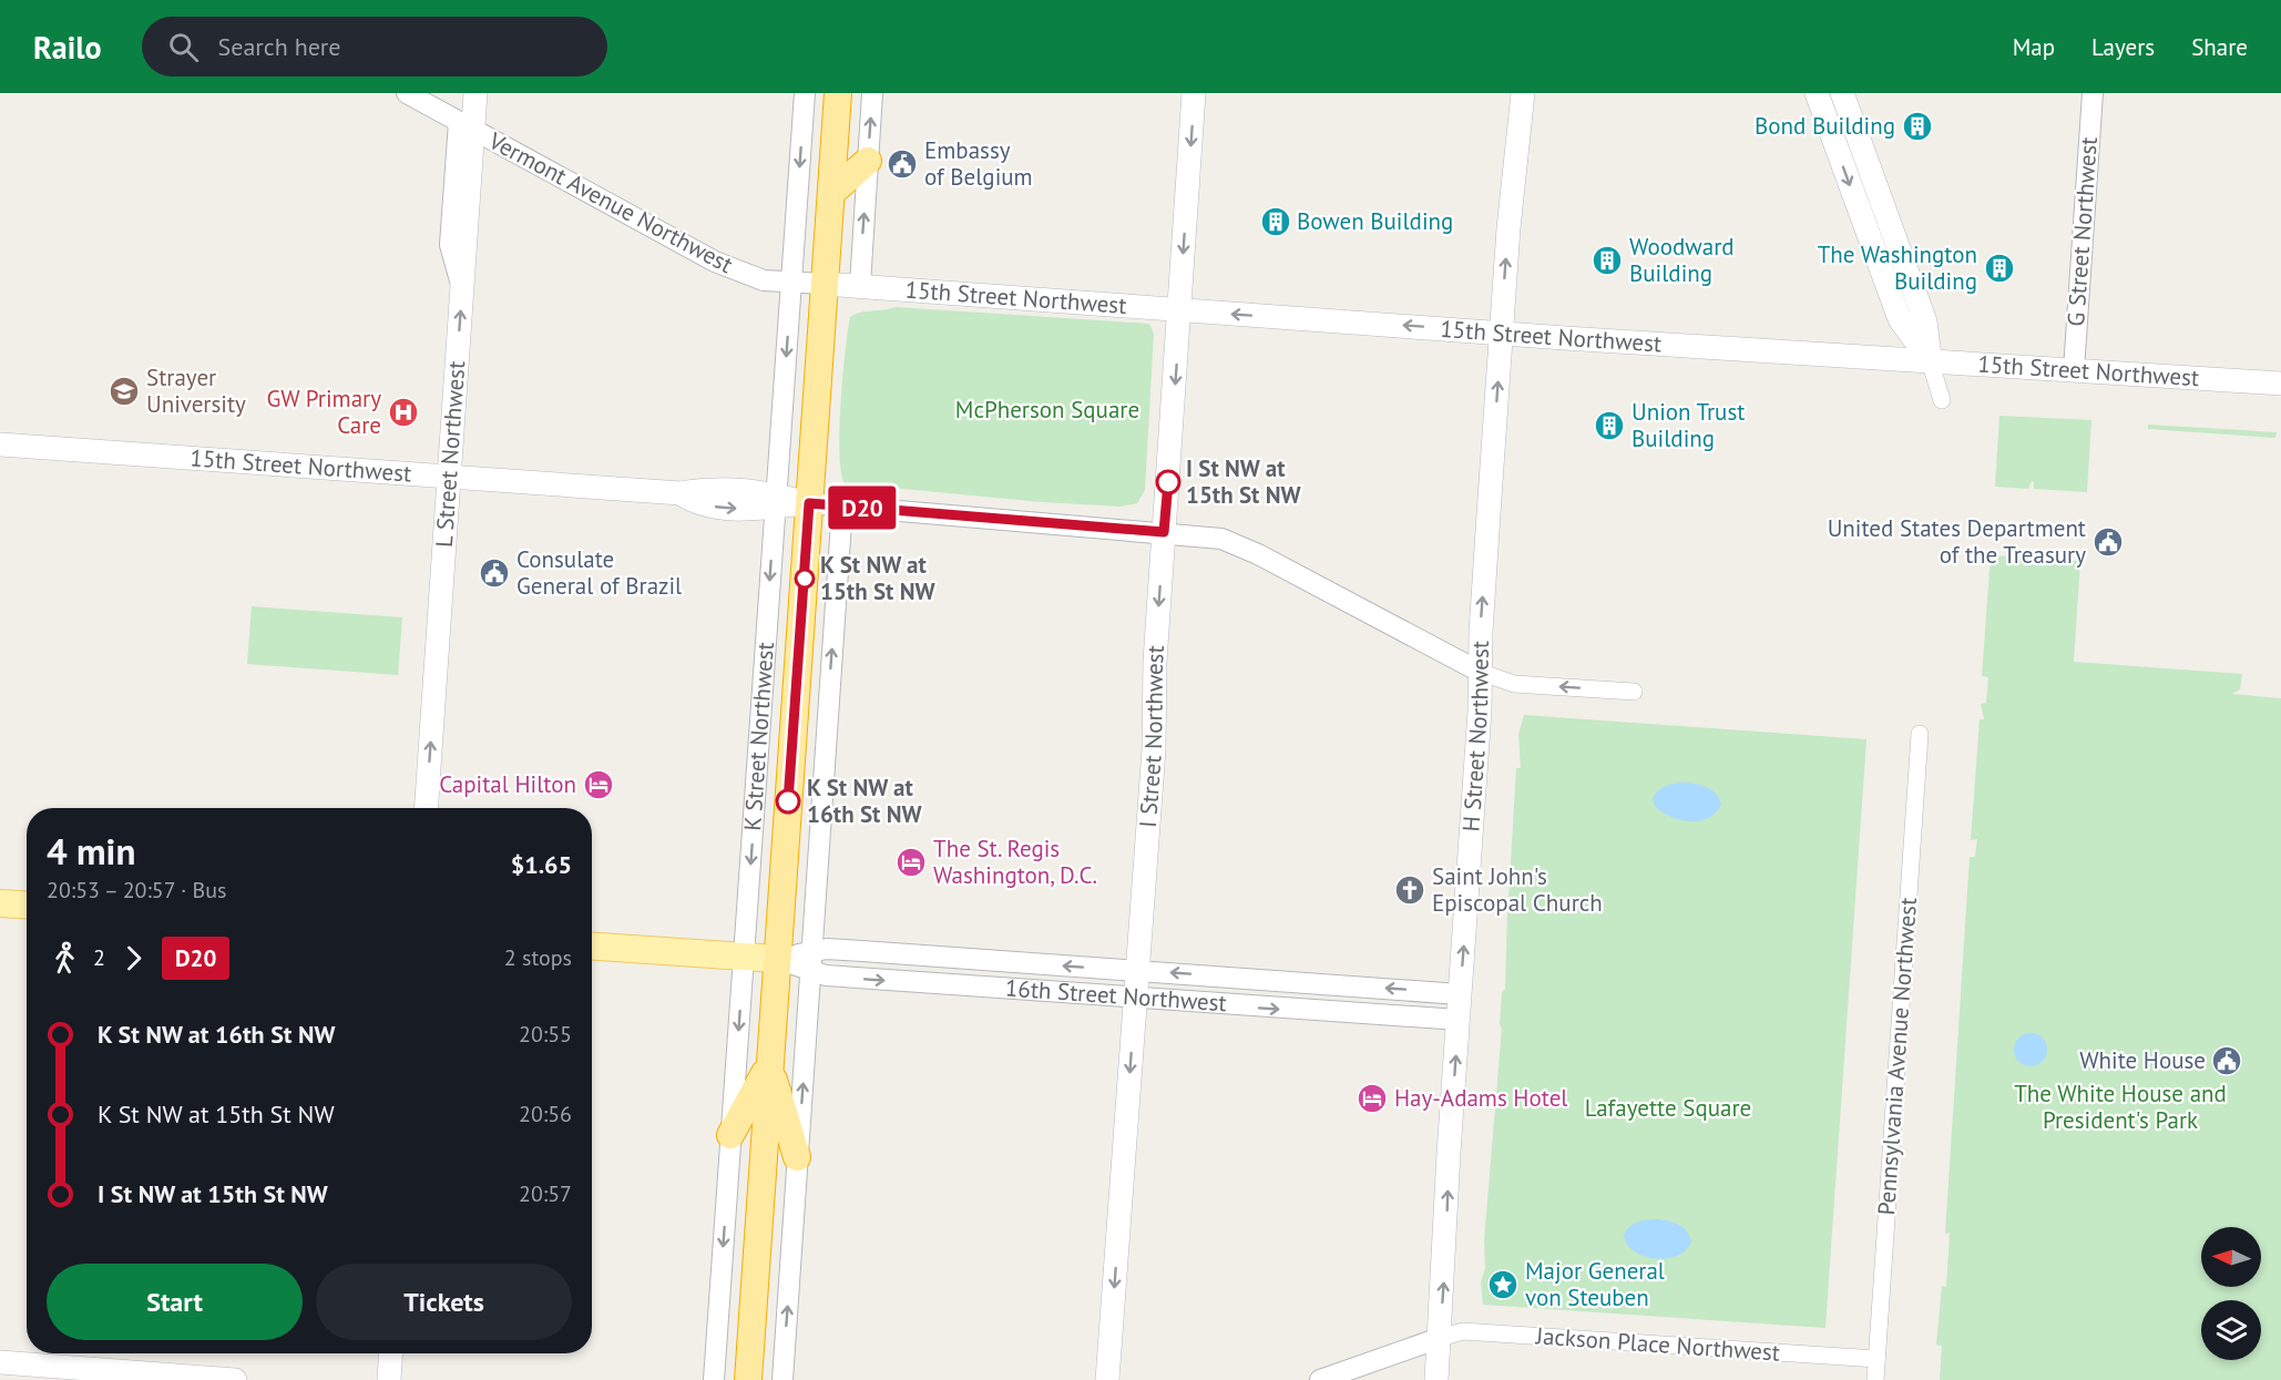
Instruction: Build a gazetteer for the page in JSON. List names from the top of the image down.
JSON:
{
  "streets": {
    "highway": ["K Street Northwest"],
    "main road": [
      "15th Street Northwest",
      "L Street Northwest",
      "H Street Northwest",
      "I Street Northwest",
      "16th Street Northwest"
    ],
    "street": [
      "Vermont Avenue Northwest",
      "G Street Northwest",
      "Pennsylvania Avenue Northwest",
      "Jackson Place Northwest"
    ]
  },
  "crossings": [
    ["Vermont Avenue Northwest", "15th Street Northwest"],
    ["Vermont Avenue Northwest", "L Street Northwest"],
    ["Vermont Avenue Northwest", "K Street Northwest"],
    ["G Street Northwest", "15th Street Northwest"],
    ["15th Street Northwest", "L Street Northwest"],
    ["15th Street Northwest", "H Street Northwest"],
    ["15th Street Northwest", "K Street Northwest"],
    ["15th Street Northwest", "I Street Northwest"],
    ["H Street Northwest", "16th Street Northwest"],
    ["H Street Northwest", "Jackson Place Northwest"],
    ["K Street Northwest", "16th Street Northwest"],
    ["I Street Northwest", "16th Street Northwest"],
    ["Pennsylvania Avenue Northwest", "Jackson Place Northwest"]
  ],
  "one_way": ["L Street Northwest", "H Street Northwest", "I Street Northwest"],
  "parks": ["McPherson Square", "The White House and President's Park", "Lafayette Square"],
  "places": {
    "building": [
      "Bond Building",
      "Bowen Building",
      "Woodward Building",
      "The Washington Building",
      "Union Trust Building"
    ],
    "public building": [
      "Embassy of Belgium",
      "United States Department of the Treasury",
      "Consulate General of Brazil",
      "White House"
    ],
    "school or university": ["Strayer University"],
    "hospital": ["GW Primary Care"],
    "other": ["I St NW at 15th St NW", "K St NW at 15th St NW", "K St NW at 16th St NW"],
    "hotel": ["Capital Hilton", "The St. Regis Washington, D.C.", "Hay-Adams Hotel"],
    "church": ["Saint John's Episcopal Church"],
    "place": ["Major General von Steuben"]
  },
  "lines": ["bus line D20"],
  "north": "left",
  "page": {
    "header": "Railo",
    "search": "Search here",
    "nav": ["Map", "Layers", "Share"],
    "on_map": "D20",
    "heading": ["4 min", "20:53 – 20:57 · Bus", "$1.65"],
    "legs": ["2", "D20", "2 stops"],
    "list": [
      {
        "name": "K St NW at 16th St NW",
        "value": "20:55"
      },
      {
        "name": "K St NW at 15th St NW",
        "value": "20:56"
      },
      {
        "name": "I St NW at 15th St NW",
        "value": "20:57"
      }
    ],
    "buttons": ["Start", "Tickets"]
  }
}
